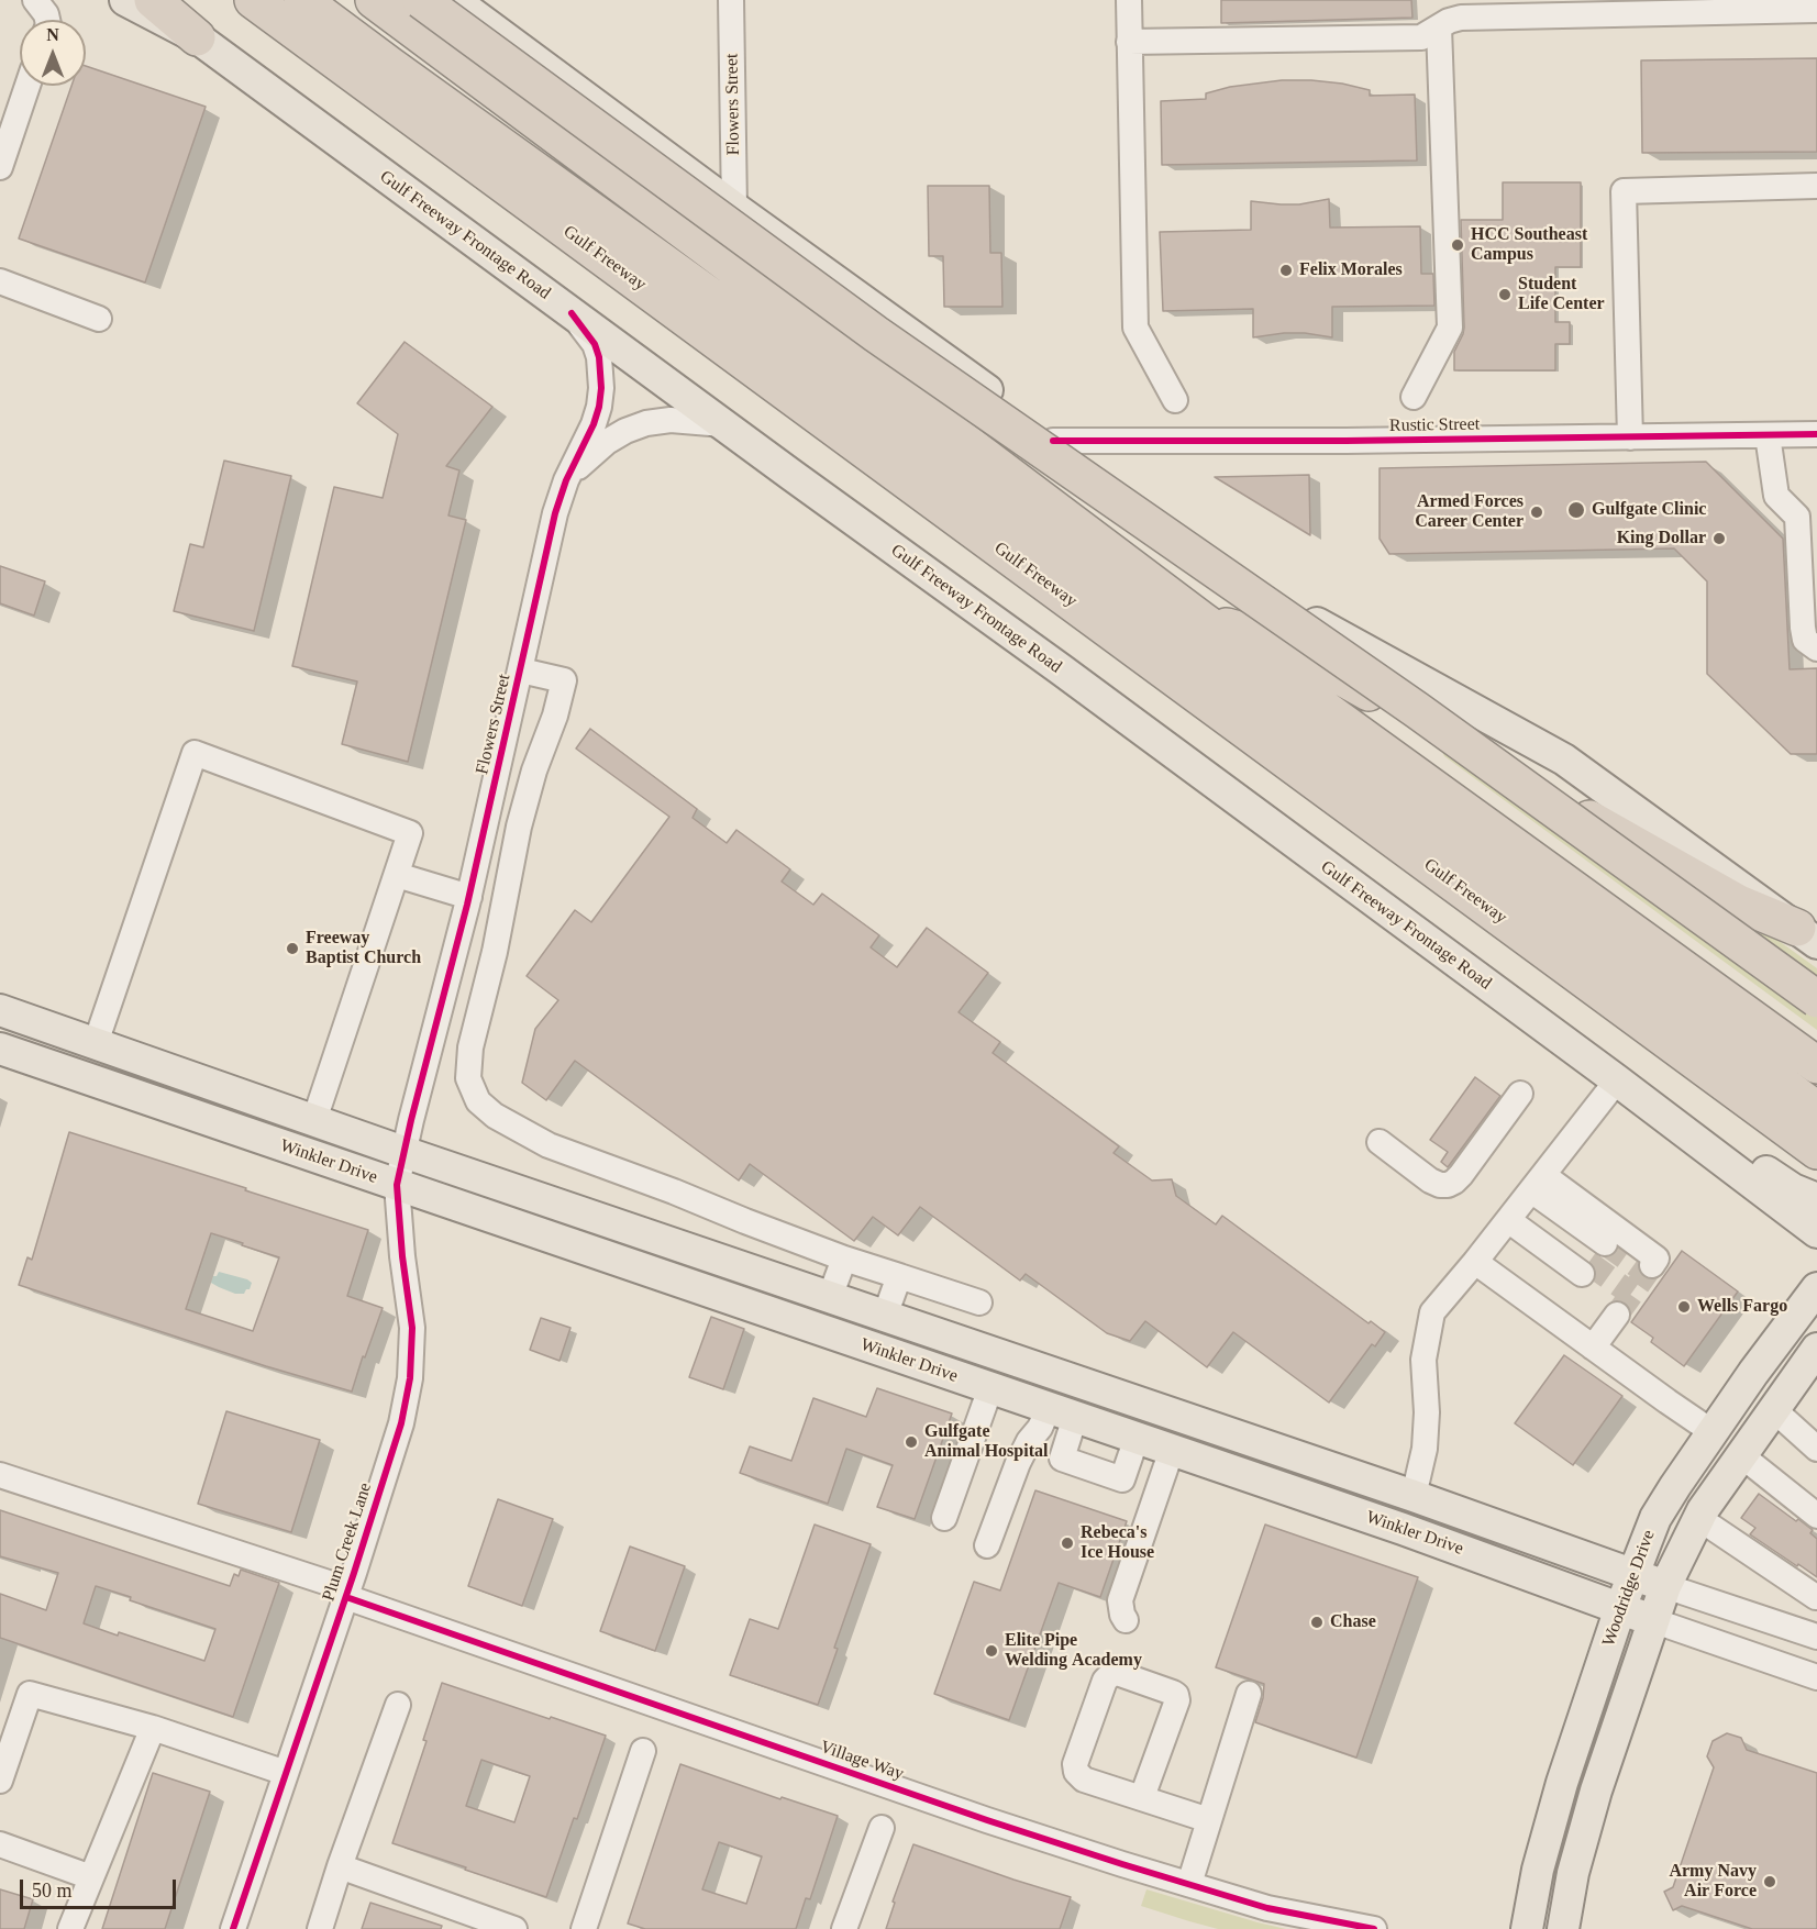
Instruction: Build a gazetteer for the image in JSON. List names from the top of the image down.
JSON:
{
  "streets": {
    "highway": ["Gulf Freeway"],
    "main road": ["Gulf Freeway Frontage Road", "Winkler Drive", "Woodridge Drive"],
    "street": [
      "Flowers Street",
      "Rustic Street",
      "Plum Creek Lane",
      "Village Way"
    ]
  },
  "crossings": [
    ["Flowers Street", "Gulf Freeway Frontage Road"],
    ["Flowers Street", "Winkler Drive"],
    ["Flowers Street", "Plum Creek Lane"],
    ["Winkler Drive", "Plum Creek Lane"],
    ["Winkler Drive", "Woodridge Drive"],
    ["Plum Creek Lane", "Village Way"]
  ],
  "places": [
    "HCC Southeast Campus",
    "Felix Morales",
    "Student Life Center",
    "Gulfgate Clinic",
    "Armed Forces Career Center",
    "King Dollar",
    "Freeway Baptist Church",
    "Wells Fargo",
    "Gulfgate Animal Hospital",
    "Rebeca's Ice House",
    "Chase",
    "Elite Pipe Welding Academy",
    "Army Navy Air Force"
  ],
  "scale_bar": "50 m",
  "north": "top"
}
